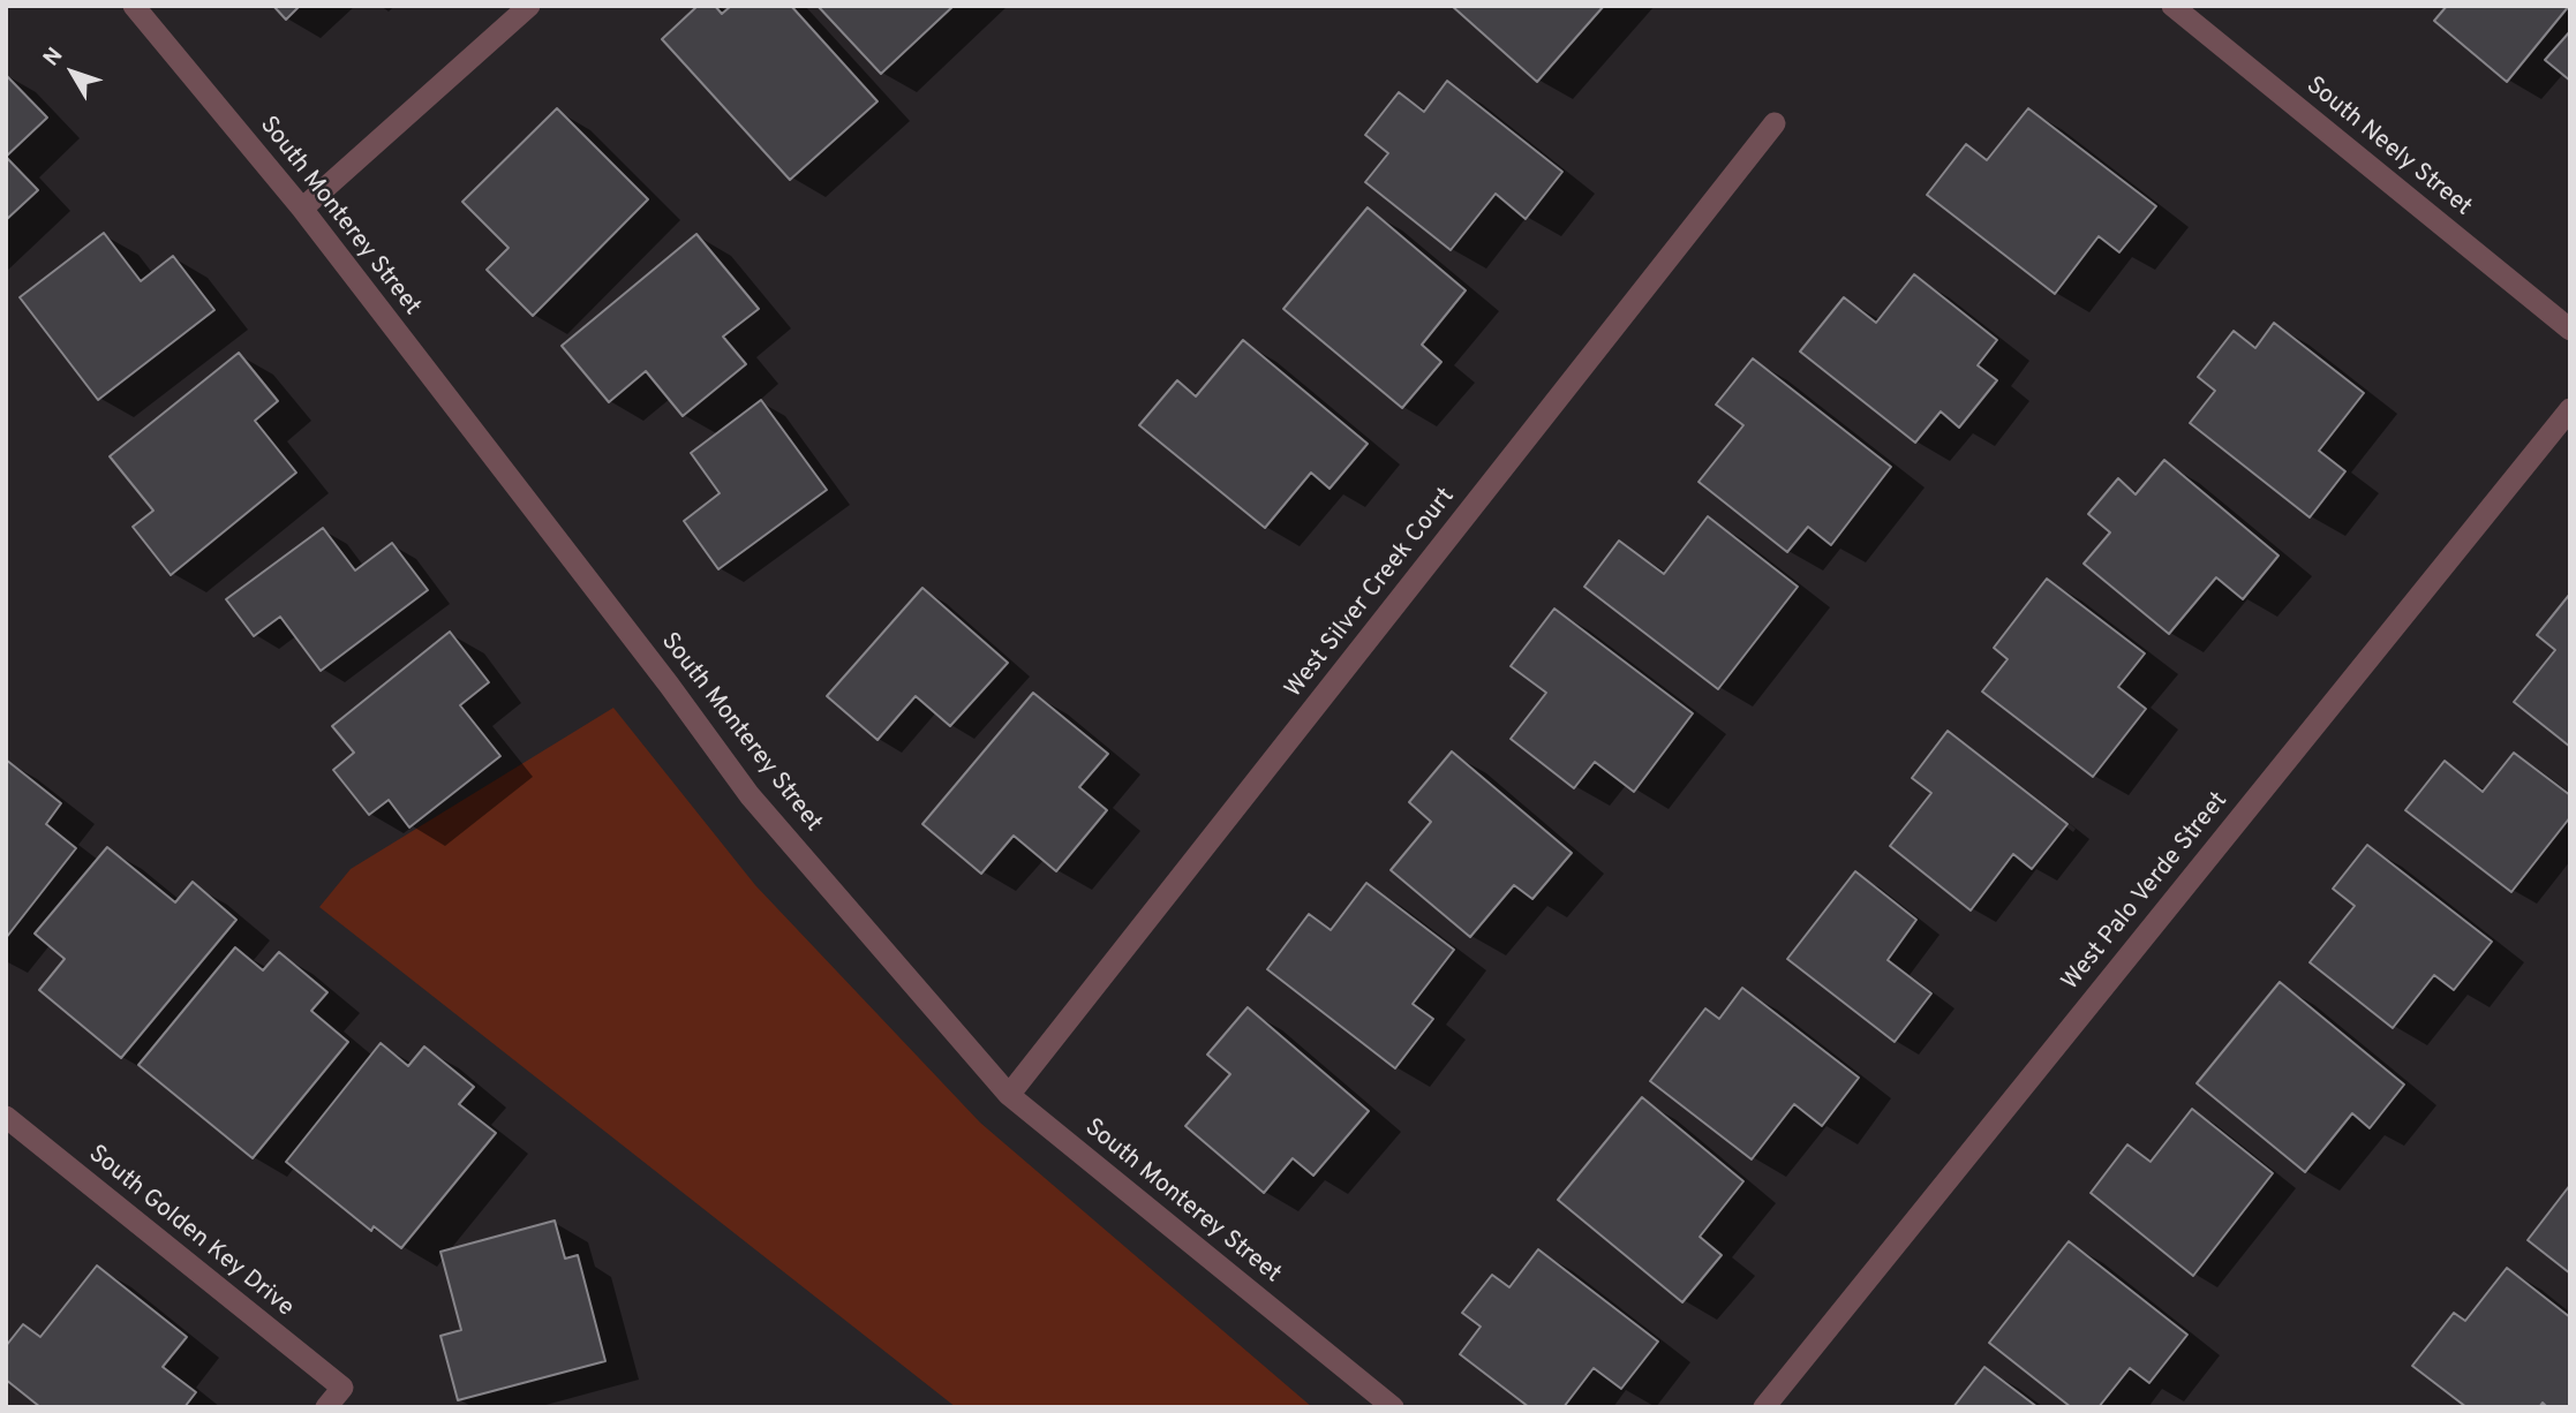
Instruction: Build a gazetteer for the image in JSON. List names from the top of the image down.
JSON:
{
  "streets": {
    "street": [
      "South Neely Street",
      "South Monterey Street",
      "West Silver Creek Court",
      "West Palo Verde Street",
      "South Golden Key Drive"
    ]
  },
  "crossings": [
    ["South Monterey Street", "West Silver Creek Court"]
  ],
  "north": "top left"
}
